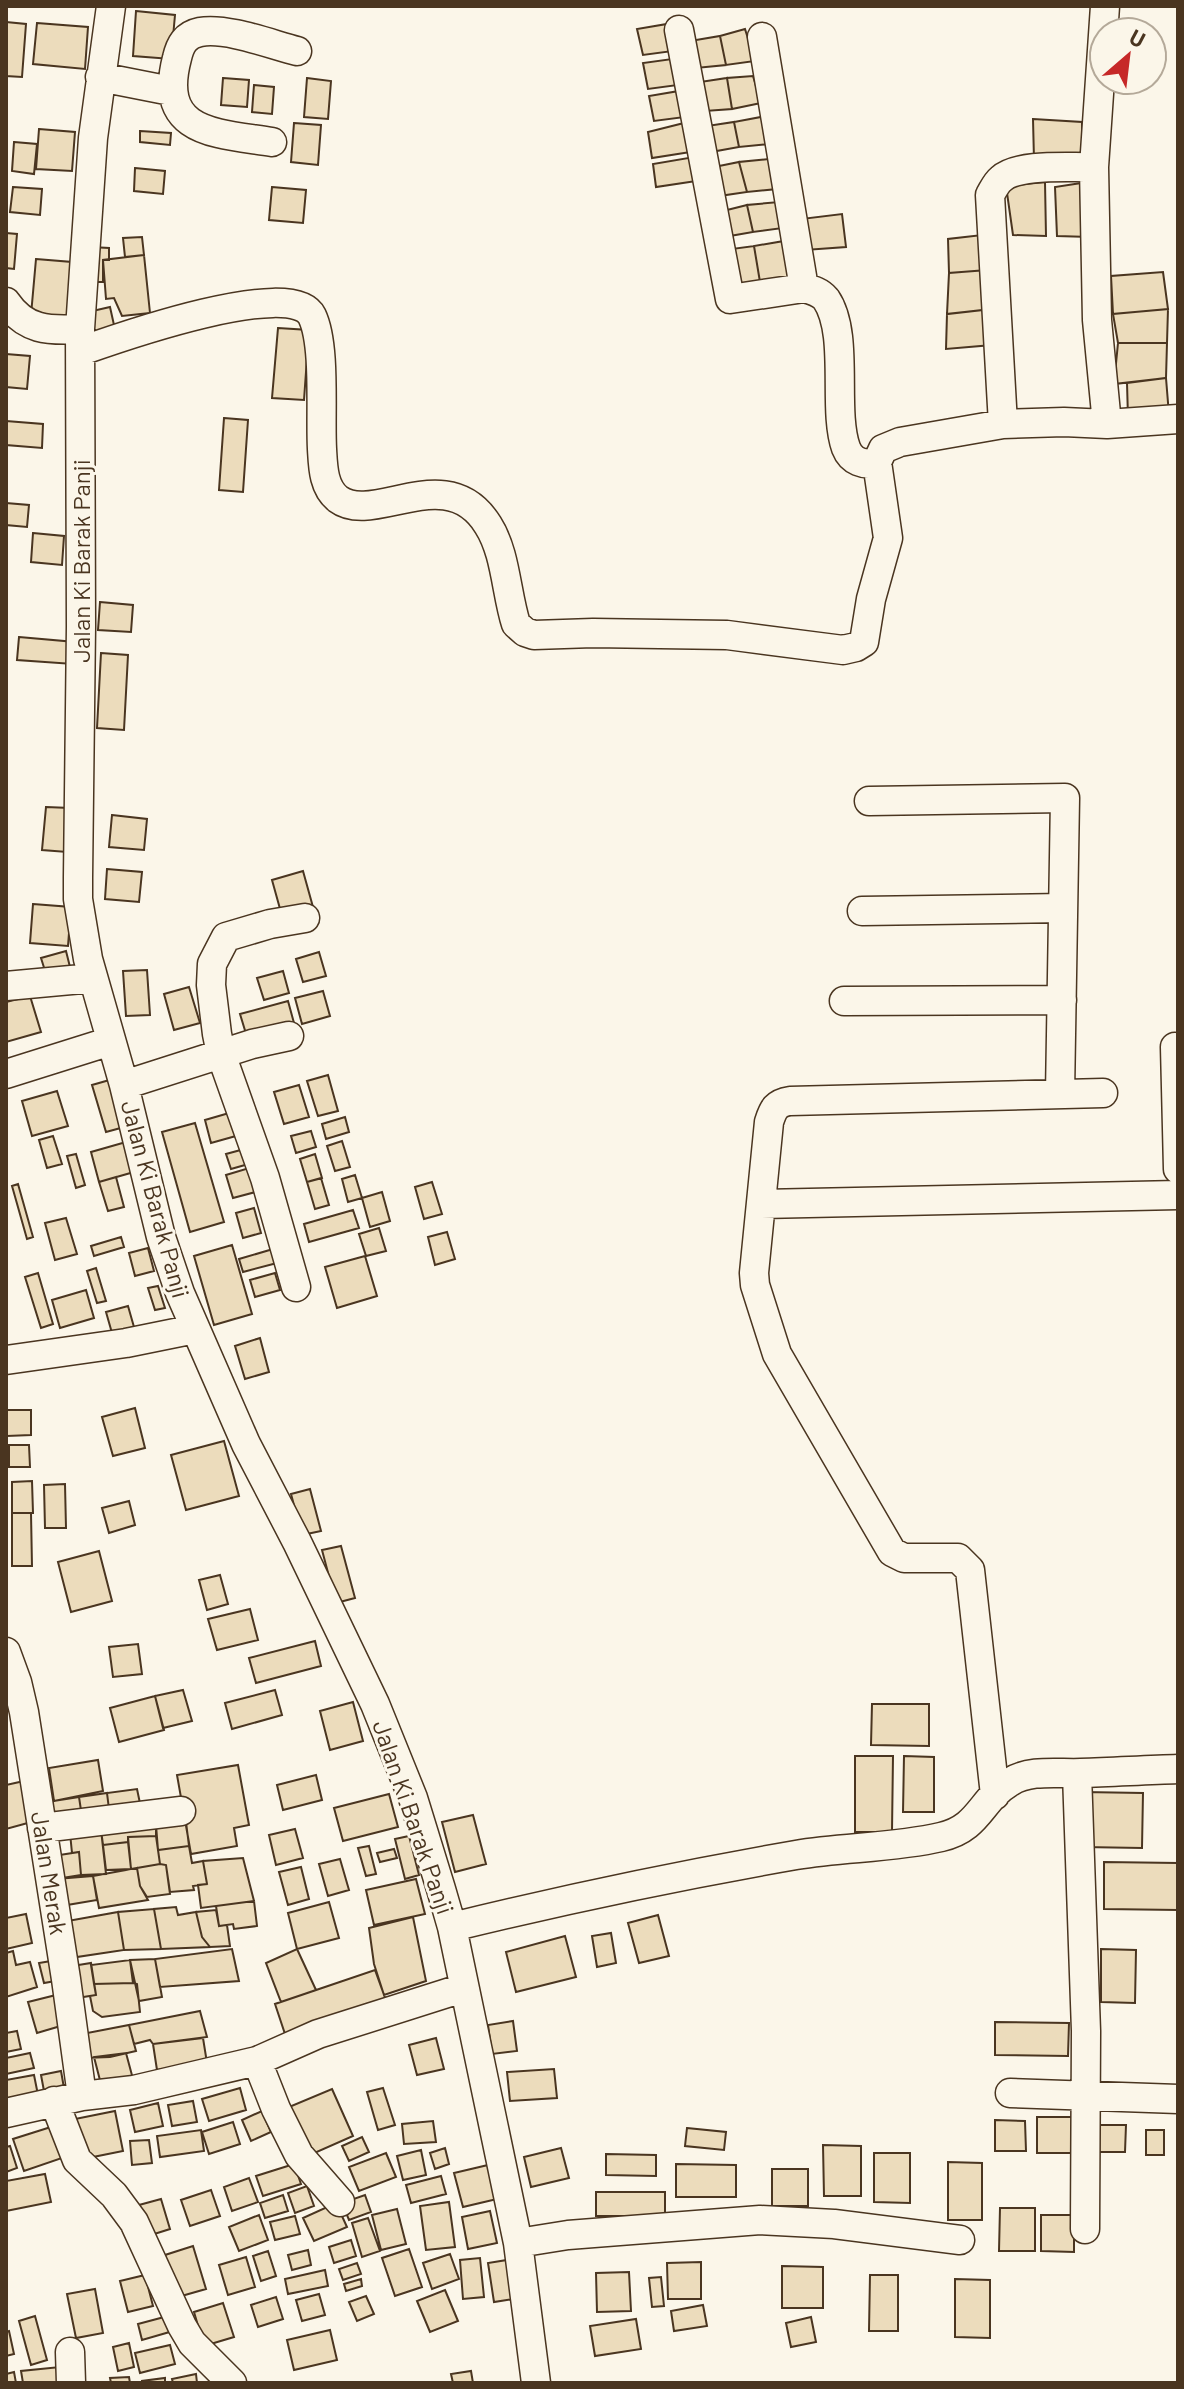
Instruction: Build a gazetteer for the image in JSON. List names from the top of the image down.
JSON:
{
  "streets": {
    "street": ["Jalan Ki Barak Panji", "Jalan Merak"]
  },
  "north": "top right"
}
